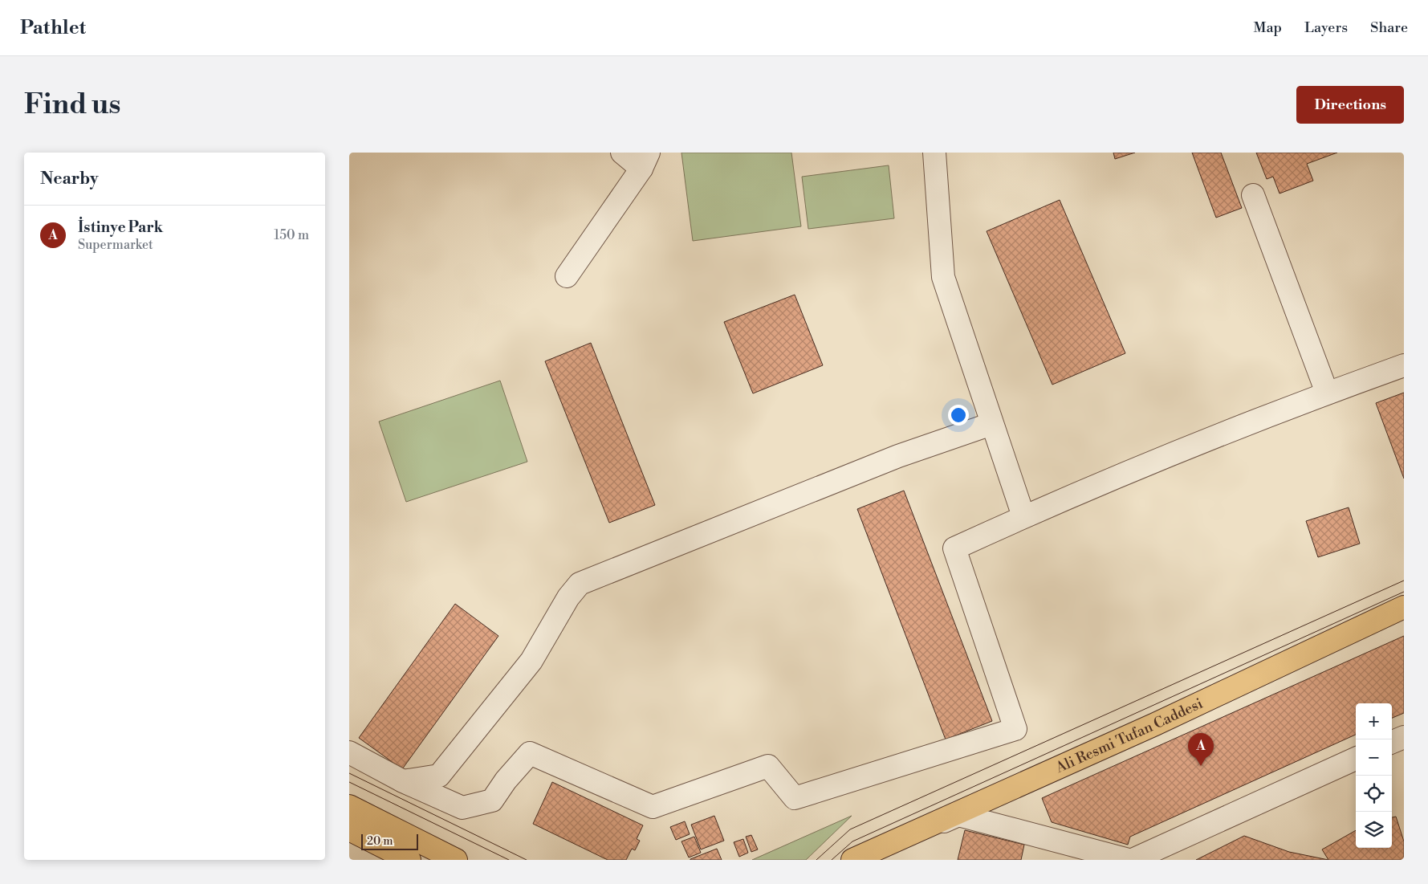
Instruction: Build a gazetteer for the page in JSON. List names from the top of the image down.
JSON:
{
  "streets": {
    "main road": ["Ali Resmi Tufan Caddesi"]
  },
  "scale_bar": "20 m",
  "page": {
    "header": "Pathlet",
    "nav": ["Map", "Layers", "Share"],
    "buttons": "Directions",
    "title": "Find us",
    "heading": "Nearby",
    "list": [
      {
        "mark": "A",
        "name": "İstinye Park",
        "note": "Supermarket",
        "value": "150 m"
      }
    ],
    "map_buttons": ["+", "−"],
    "pins": "A",
    "scale": "20 m"
  }
}
